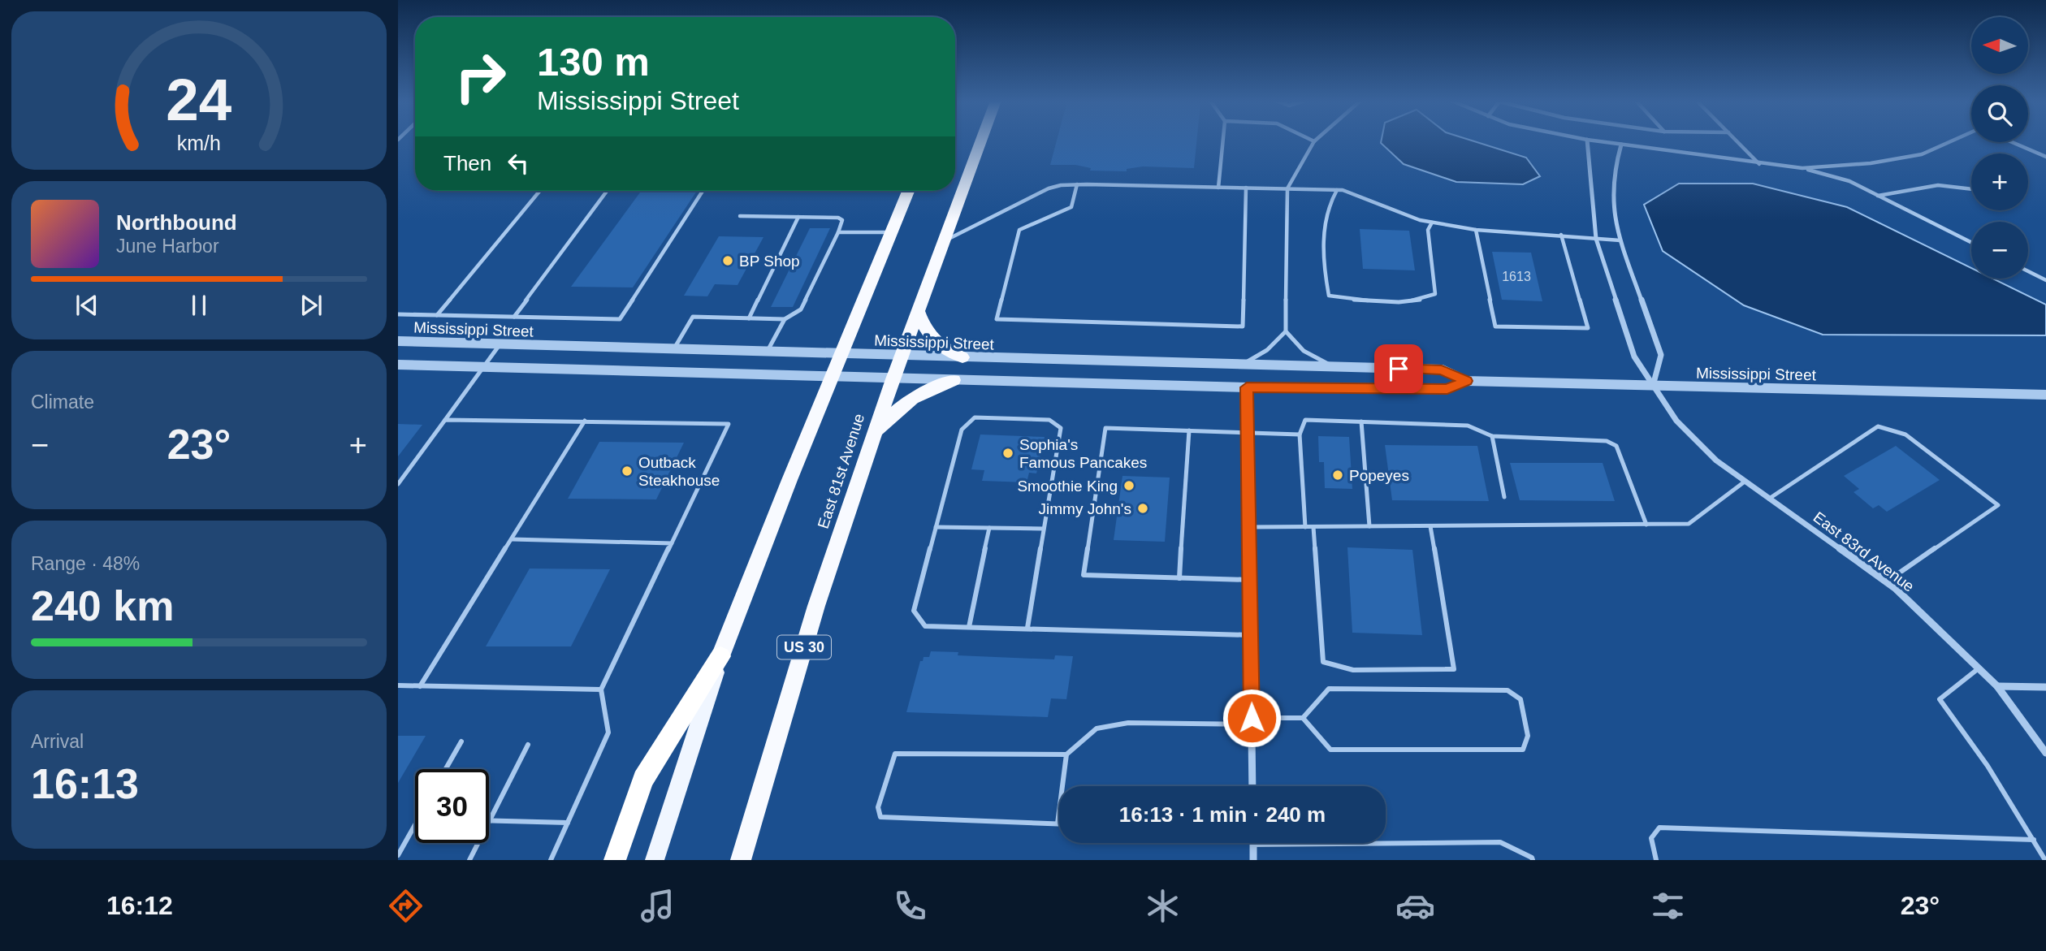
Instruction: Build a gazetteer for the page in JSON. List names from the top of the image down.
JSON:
{
  "streets": {
    "highway": ["East 81st Avenue", "US 30"],
    "street": ["Mississippi Street", "East 83rd Avenue"]
  },
  "crossings": [
    ["Mississippi Street", "East 81st Avenue"],
    ["Mississippi Street", "East 83rd Avenue"]
  ],
  "places": [
    "BP Shop",
    "Sophia's Famous Pancakes",
    "Outback Steakhouse",
    "Popeyes",
    "Smoothie King",
    "Jimmy John's"
  ],
  "house_numbers": ["1613"],
  "north": "left",
  "page": {
    "map_buttons": ["+", "−"],
    "turn": ["130 m", "Mississippi Street"],
    "then": "Then",
    "song": ["Northbound", "June Harbor"],
    "tile": [
      "Climate",
      ["Range · 48%", "240 km"],
      ["Arrival", "16:13"]
    ],
    "heat": ["−", "23°", "+"],
    "limit": "30",
    "trip": "16:13 · 1 min · 240 m",
    "tabs": ["16:12", "23°"],
    "gauge": ["24", "km/h"]
  }
}
